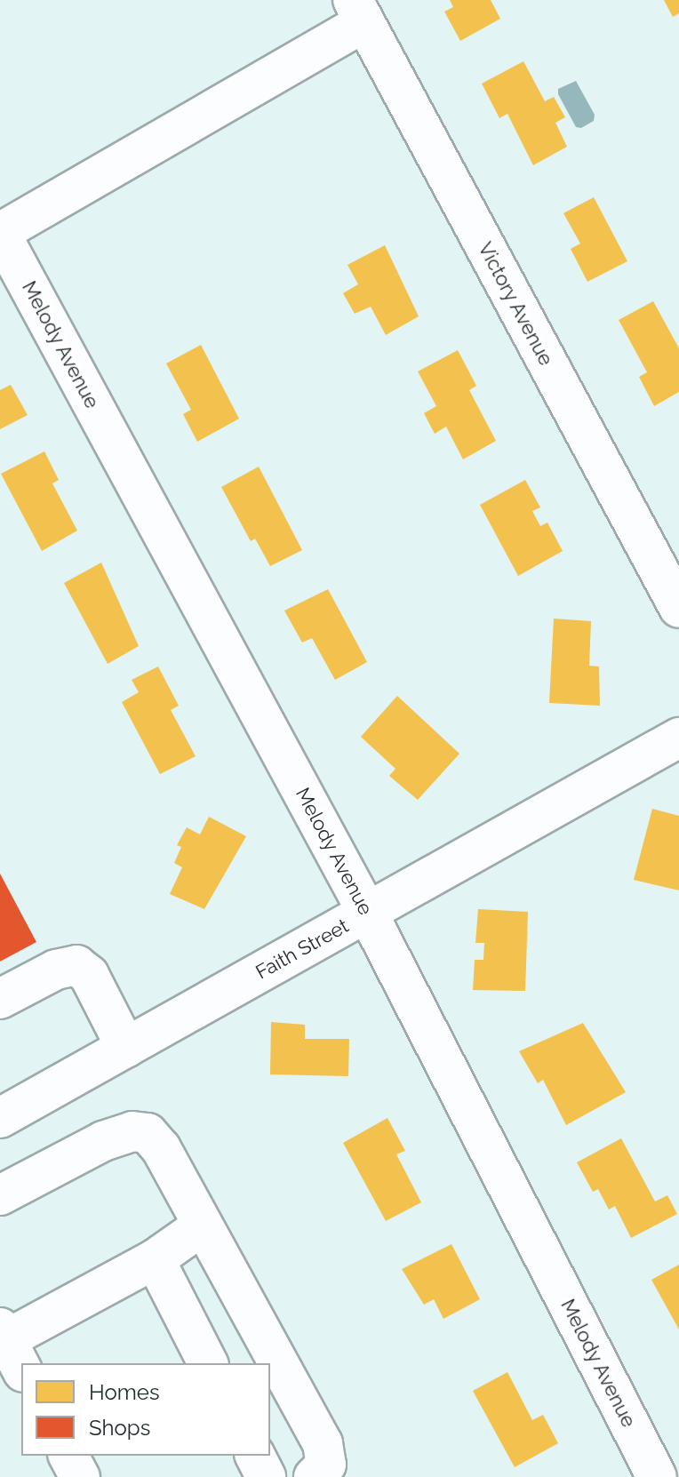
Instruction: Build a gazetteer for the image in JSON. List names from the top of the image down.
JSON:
{
  "streets": {
    "street": ["Victory Avenue", "Melody Avenue", "Faith Street"]
  },
  "crossings": [
    ["Melody Avenue", "Faith Street"]
  ],
  "legend": ["Homes", "Shops"]
}
